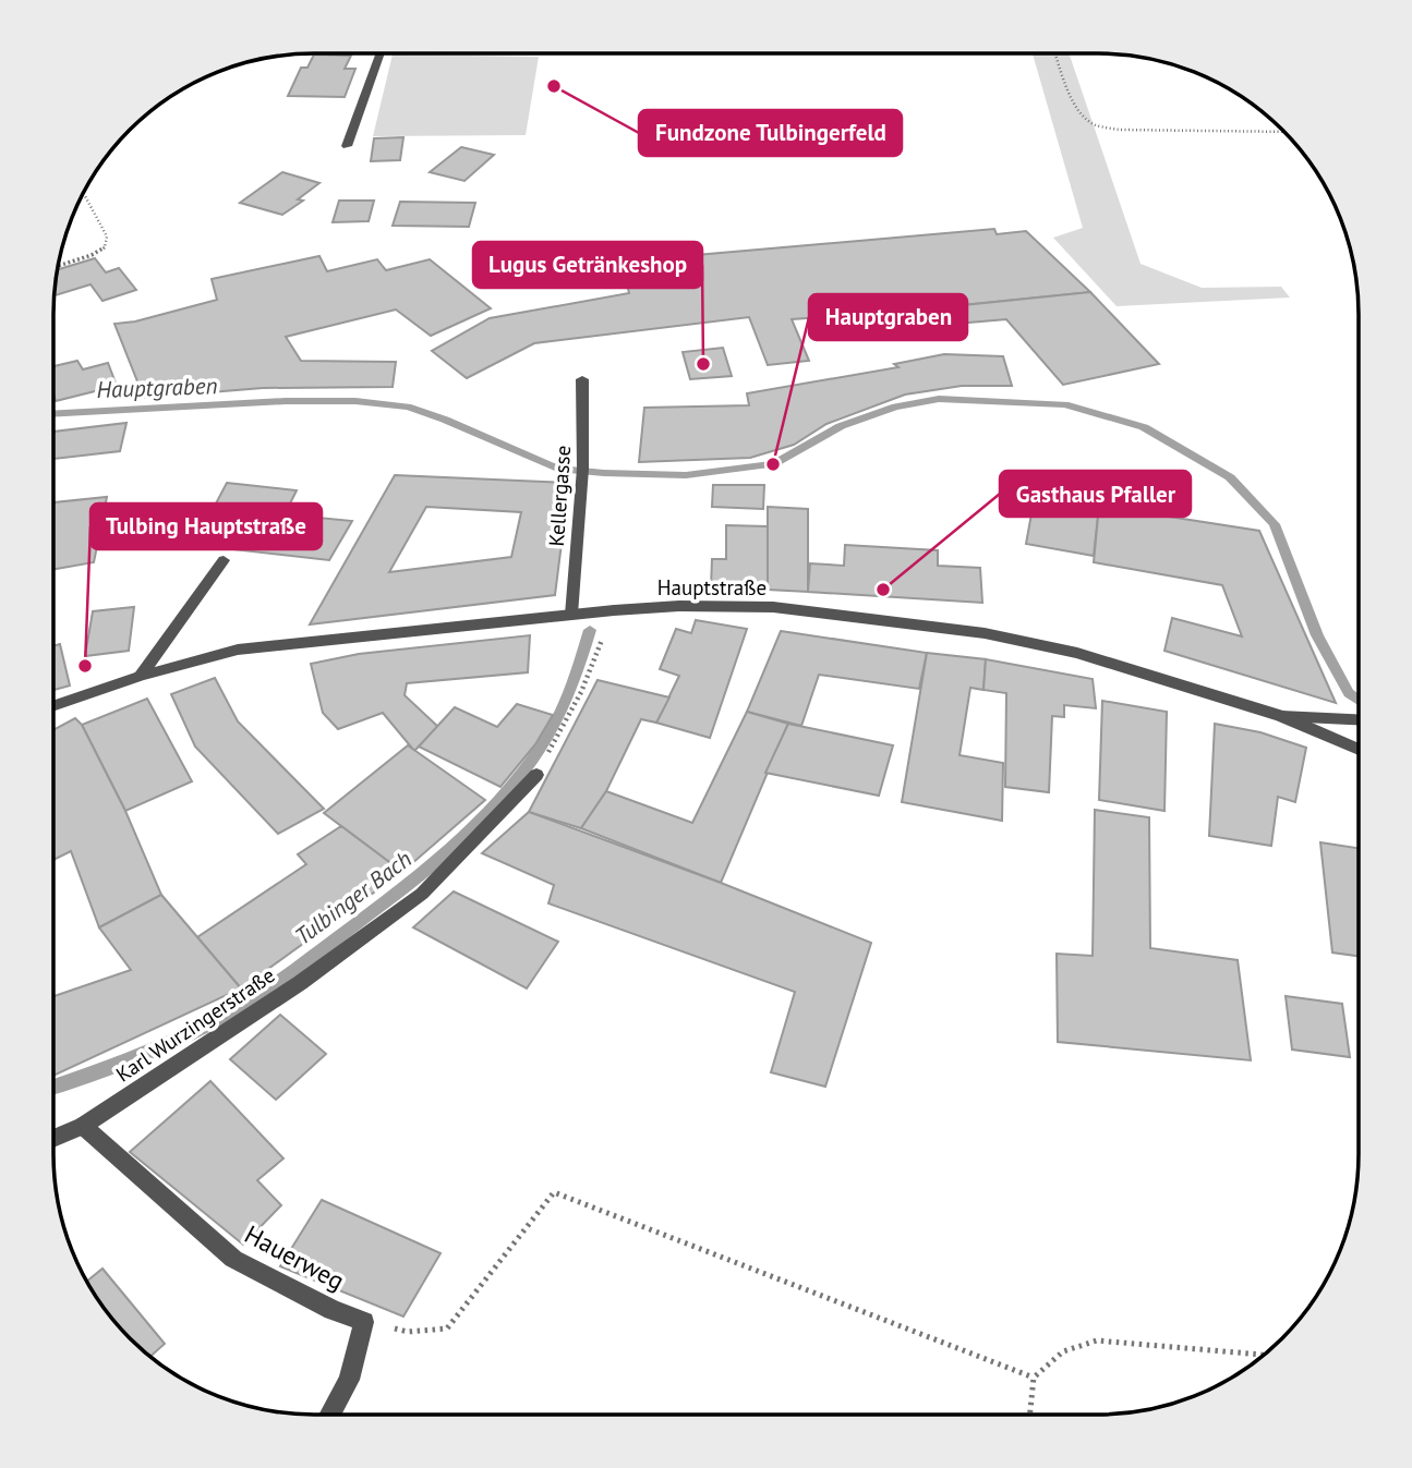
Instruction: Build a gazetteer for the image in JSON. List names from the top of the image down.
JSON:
{
  "streets": {
    "street": [
      "Kellergasse",
      "Hauptstraße",
      "Karl Wurzingerstraße",
      "Hauerweg"
    ]
  },
  "crossings": [
    ["Kellergasse", "Hauptstraße"],
    ["Karl Wurzingerstraße", "Hauerweg"]
  ],
  "water": ["Hauptgraben", "Tulbinger Bach"],
  "places": [
    "Fundzone Tulbingerfeld",
    "Lugus Getränkeshop",
    "Hauptgraben",
    "Gasthaus Pfaller",
    "Tulbing Hauptstraße"
  ]
}
